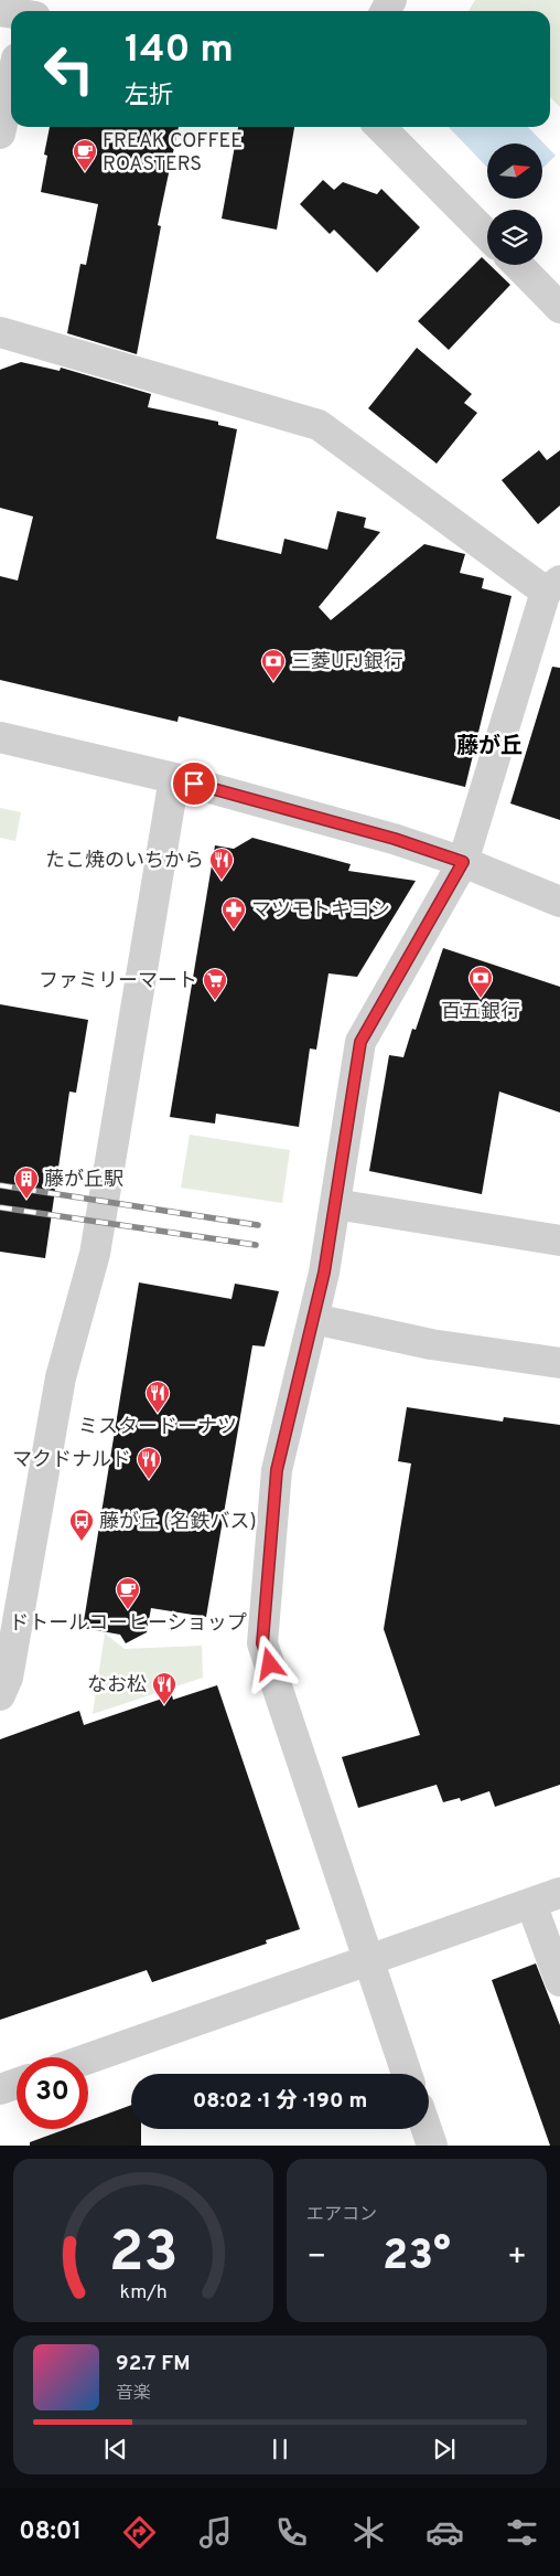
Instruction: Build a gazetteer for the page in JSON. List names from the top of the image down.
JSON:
{
  "districts": ["藤が丘"],
  "places": {
    "cafe": ["FREAK COFFEE ROASTERS", "ドトールコーヒーショップ"],
    "bank": ["三菱UFJ銀行", "百五銀行"],
    "restaurant": [
      "たこ焼のいちから",
      "ミスタードーナツ",
      "マクドナルド",
      "なお松"
    ],
    "pharmacy": ["マツモトキヨシ"],
    "supermarket": ["ファミリーマート"],
    "building": ["藤が丘駅"],
    "bus stop": ["藤が丘 (名鉄バス)"]
  },
  "north": "right",
  "page": {
    "turn": ["140 m", "左折"],
    "limit": "30",
    "trip": "08:02 · 1 分 · 190 m",
    "tile": "エアコン",
    "heat": ["−", "23°", "+"],
    "song": ["92.7 FM", "音楽"],
    "tabs": "08:01",
    "gauge": ["23", "km/h"]
  }
}
